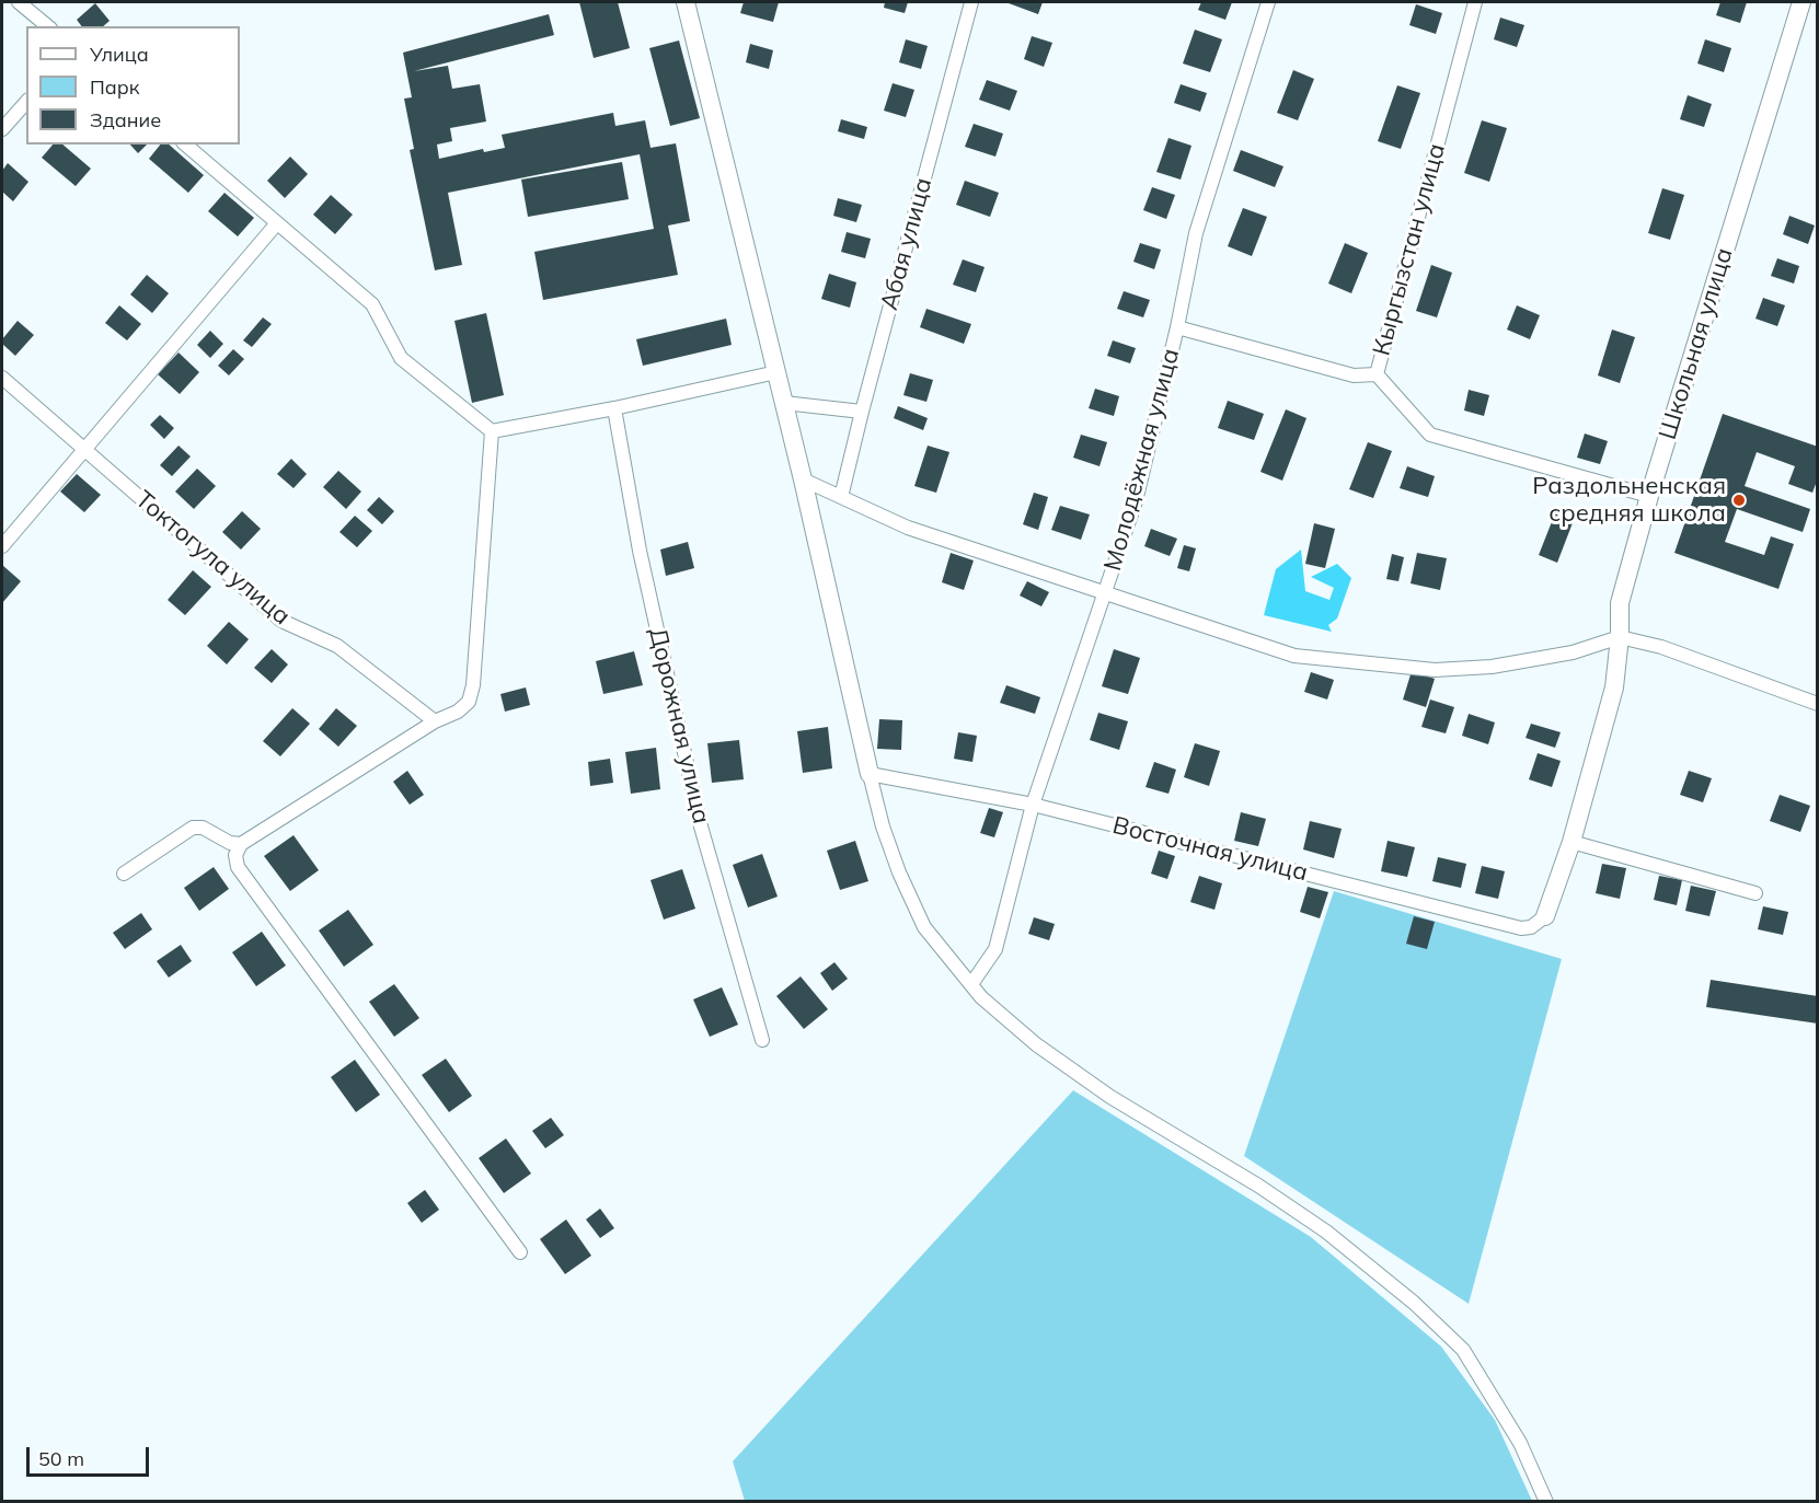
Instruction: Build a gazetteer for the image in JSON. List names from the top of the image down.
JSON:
{
  "streets": {
    "street": [
      "Абая улица",
      "Кыргызстан улица",
      "Школьная улица",
      "Молодёжная улица",
      "Токтогула улица",
      "Дорожная улица",
      "Восточная улица"
    ]
  },
  "crossings": [
    ["Кыргызстан улица", "Молодёжная улица"],
    ["Школьная улица", "Восточная улица"],
    ["Молодёжная улица", "Восточная улица"]
  ],
  "places": ["Раздольненская средняя школа"],
  "legend": ["Улица", "Парк", "Здание"],
  "scale_bar": "50 m"
}
